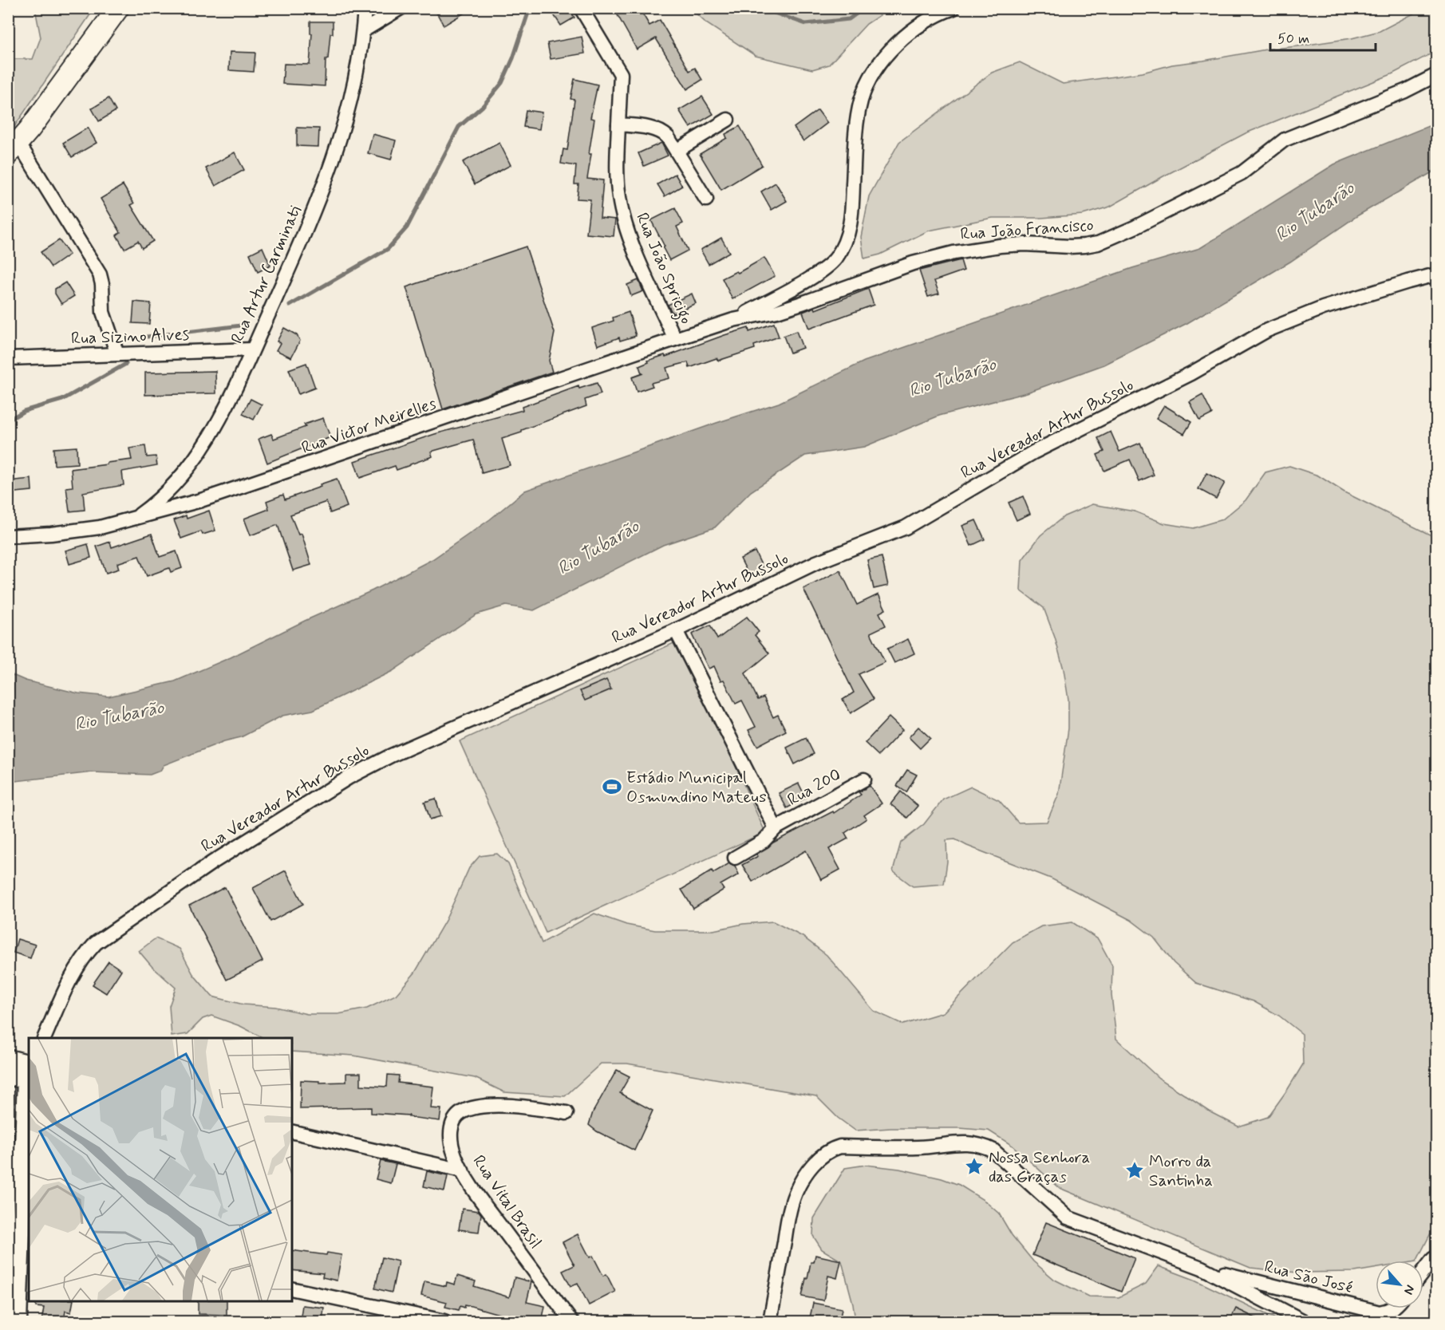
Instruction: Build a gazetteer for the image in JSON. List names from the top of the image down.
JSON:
{
  "streets": {
    "street": [
      "Rua João Francisco",
      "Rua João Spricigo",
      "Rua Artur Carminati",
      "Rua Sizino Alves",
      "Rua Victor Meirelles",
      "Rua Vereador Artur Bussolo",
      "Rua 200",
      "Rua Vital Brasil",
      "Rua São José"
    ]
  },
  "crossings": [
    ["Rua João Francisco", "Rua Victor Meirelles"],
    ["Rua João Spricigo", "Rua Victor Meirelles"],
    ["Rua Artur Carminati", "Rua Sizino Alves"],
    ["Rua Artur Carminati", "Rua Victor Meirelles"]
  ],
  "water": ["Rio Tubarão"],
  "places": {
    "sports": ["Estádio Municipal Osmundino Mateus"],
    "place": ["Nossa Senhora das Graças", "Morro da Santinha"]
  },
  "scale_bar": "50 m",
  "north": "bottom right"
}
